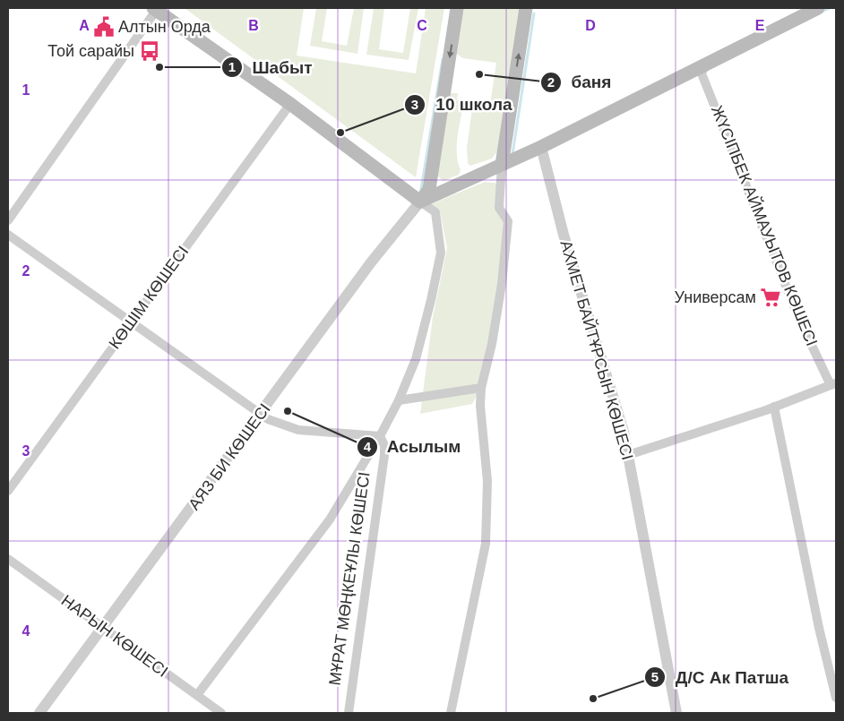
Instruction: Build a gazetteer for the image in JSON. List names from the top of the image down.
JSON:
{
  "streets": {
    "street": [
      "ЖҮСІПБЕК АЙМАУЫТОВ КӨШЕСІ",
      "КӨШІМ КӨШЕСІ",
      "АХМЕТ БАЙТҰРСЫН КӨШЕСІ",
      "АЯЗ БИ КӨШЕСІ",
      "МҰРАТ МӨҢКЕҰЛЫ КӨШЕСІ",
      "НАРЫН КӨШЕСІ"
    ]
  },
  "crossings": [
    ["АЯЗ БИ КӨШЕСІ", "НАРЫН КӨШЕСІ"]
  ],
  "places": {
    "public building": ["Алтын Орда"],
    "bus stop": ["Той сарайы"],
    "other": [
      "Шабыт",
      "баня",
      "10 школа",
      "Асылым",
      "Д/С Ак Патша"
    ],
    "supermarket": ["Универсам"]
  },
  "grid": {
    "columns": [
      "A",
      "B",
      "C",
      "D",
      "E"
    ],
    "rows": [
      "1",
      "2",
      "3",
      "4"
    ]
  }
}
